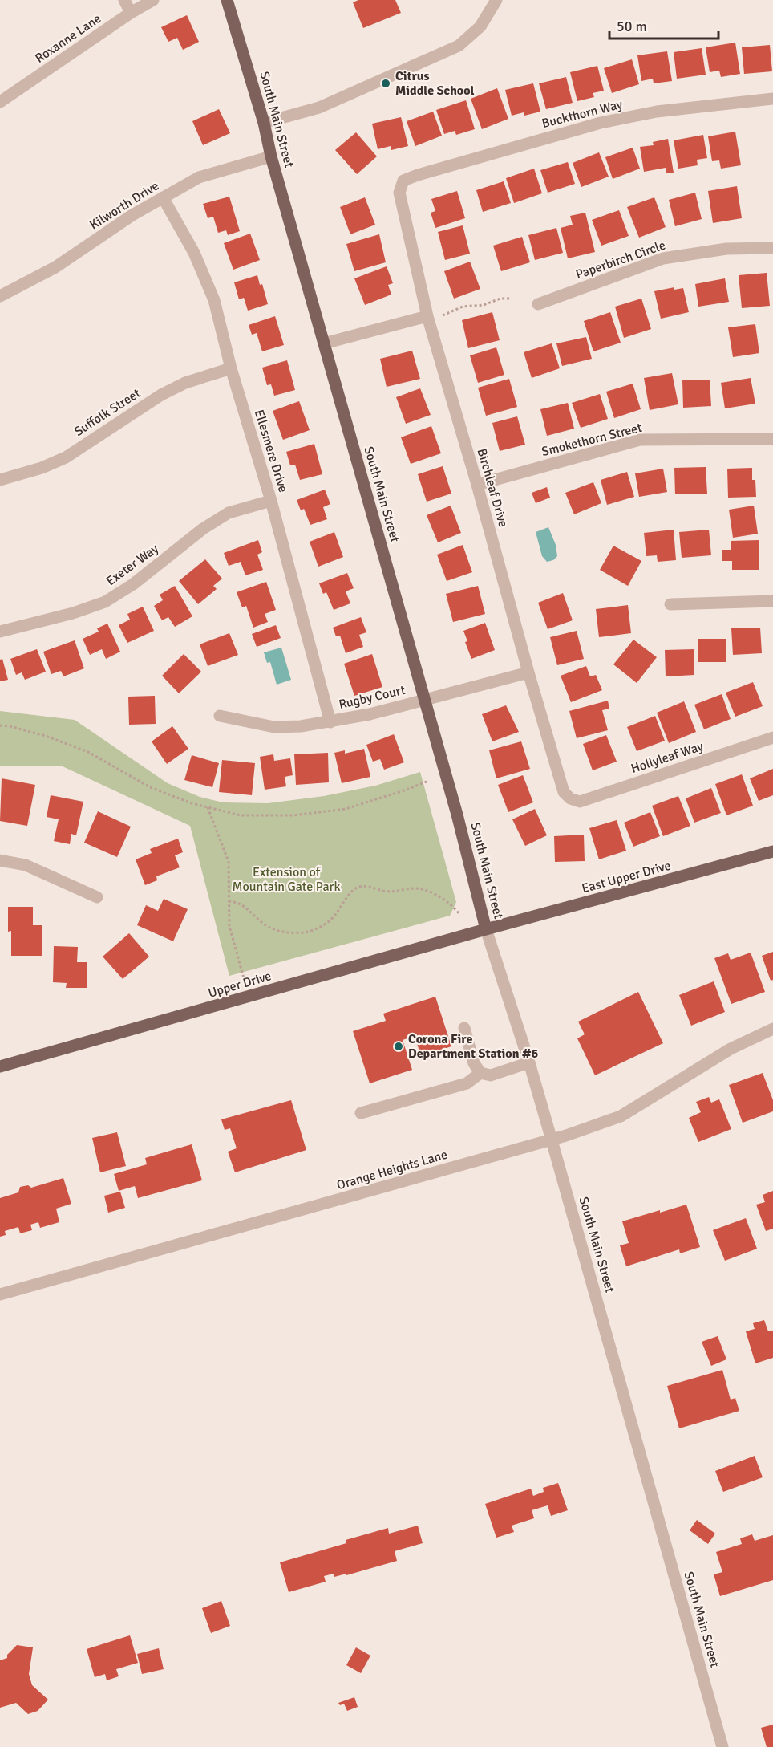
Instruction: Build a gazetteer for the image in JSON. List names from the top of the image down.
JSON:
{
  "streets": {
    "main road": ["South Main Street", "East Upper Drive", "Upper Drive"],
    "street": [
      "Roxanne Lane",
      "Buckthorn Way",
      "Kilworth Drive",
      "Paperbirch Circle",
      "Suffolk Street",
      "Smokethorn Street",
      "Ellesmere Drive",
      "Birchleaf Drive",
      "Exeter Way",
      "Rugby Court",
      "Hollyleaf Way",
      "Orange Heights Lane"
    ]
  },
  "crossings": [
    ["Buckthorn Way", "Birchleaf Drive"],
    ["South Main Street", "Kilworth Drive"],
    ["South Main Street", "Rugby Court"],
    ["South Main Street", "East Upper Drive"],
    ["South Main Street", "Upper Drive"],
    ["South Main Street", "Orange Heights Lane"],
    ["Kilworth Drive", "Ellesmere Drive"],
    ["Suffolk Street", "Ellesmere Drive"],
    ["Smokethorn Street", "Birchleaf Drive"],
    ["Ellesmere Drive", "Exeter Way"],
    ["Ellesmere Drive", "Rugby Court"],
    ["Birchleaf Drive", "Rugby Court"],
    ["Birchleaf Drive", "Hollyleaf Way"],
    ["East Upper Drive", "Upper Drive"]
  ],
  "parks": ["Extension of Mountain Gate Park"],
  "places": ["Citrus Middle School", "Corona Fire Department Station #6"],
  "scale_bar": "50 m"
}
